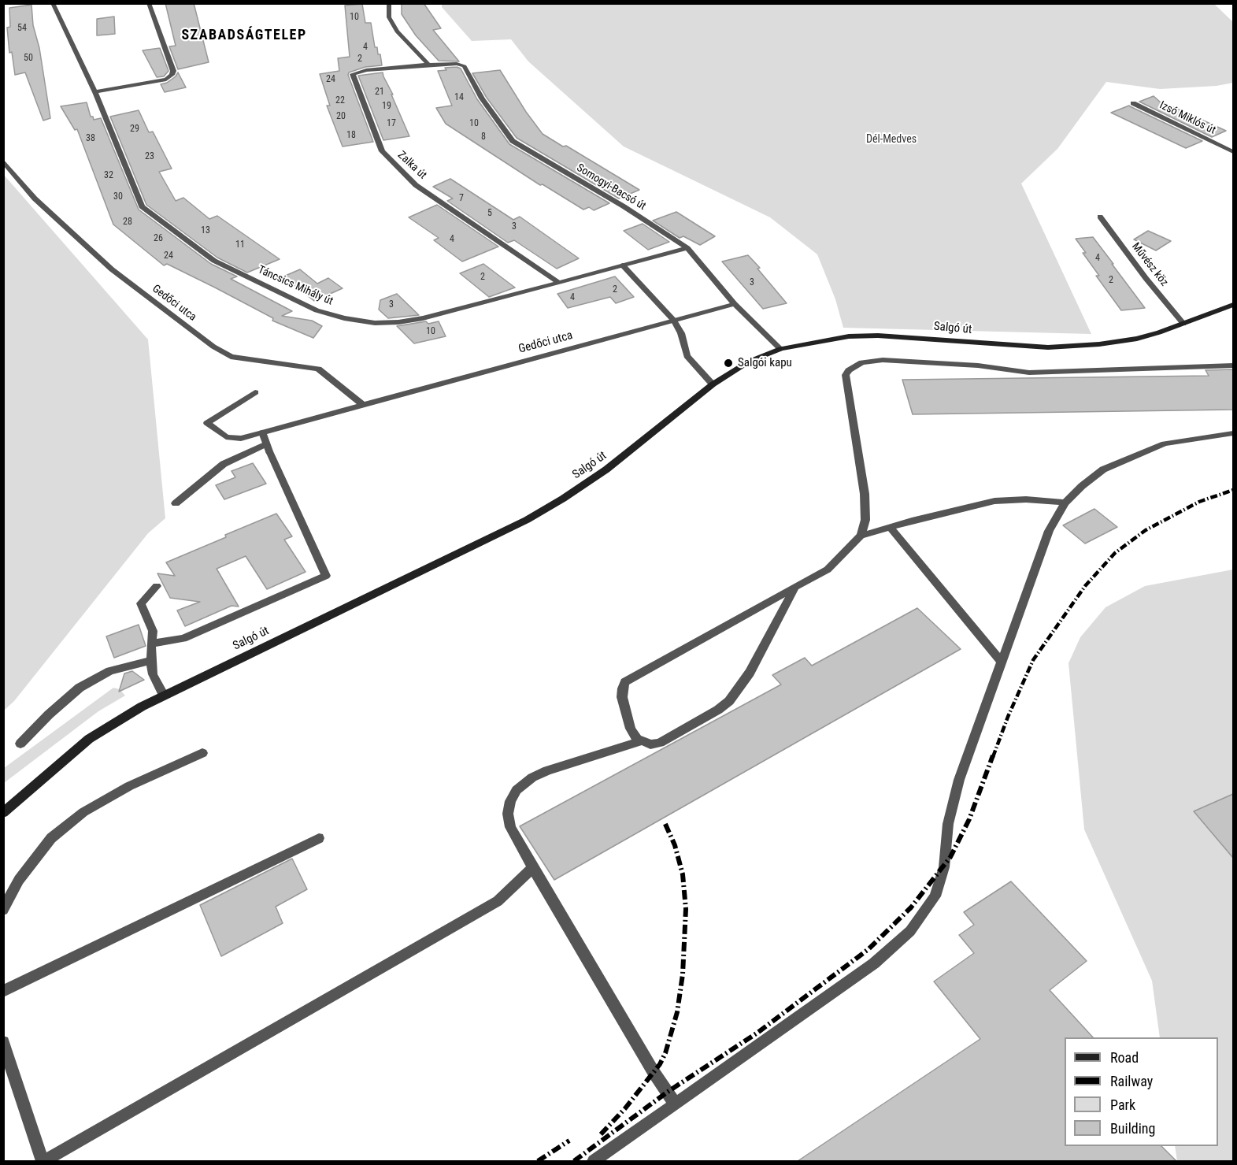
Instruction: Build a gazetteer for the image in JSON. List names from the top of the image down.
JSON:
{
  "streets": {
    "main road": ["Salgó út"],
    "street": [
      "Izsó Miklós út",
      "Zalka út",
      "Somogyi-Bacsó út",
      "Művész köz",
      "Táncsics Mihály út",
      "Gedőci utca"
    ]
  },
  "crossings": [
    ["Zalka út", "Somogyi-Bacsó út"],
    ["Zalka út", "Táncsics Mihály út"],
    ["Somogyi-Bacsó út", "Táncsics Mihály út"],
    ["Somogyi-Bacsó út", "Gedőci utca"],
    ["Somogyi-Bacsó út", "Salgó út"],
    ["Művész köz", "Salgó út"]
  ],
  "districts": ["SZABADSÁGTELEP"],
  "parks": ["Dél-Medves"],
  "places": ["Salgói kapu"],
  "house_numbers": [
    "10",
    "54",
    "4",
    "50",
    "2",
    "24",
    "21",
    "14",
    "22",
    "19",
    "20",
    "17",
    "10",
    "29",
    "18",
    "8",
    "38",
    "23",
    "32",
    "30",
    "7",
    "5",
    "28",
    "3",
    "13",
    "26",
    "4",
    "11",
    "24",
    "4",
    "2",
    "2",
    "3",
    "2",
    "4",
    "3",
    "10"
  ],
  "legend": [
    "Road",
    "Railway",
    "Park",
    "Building"
  ]
}
